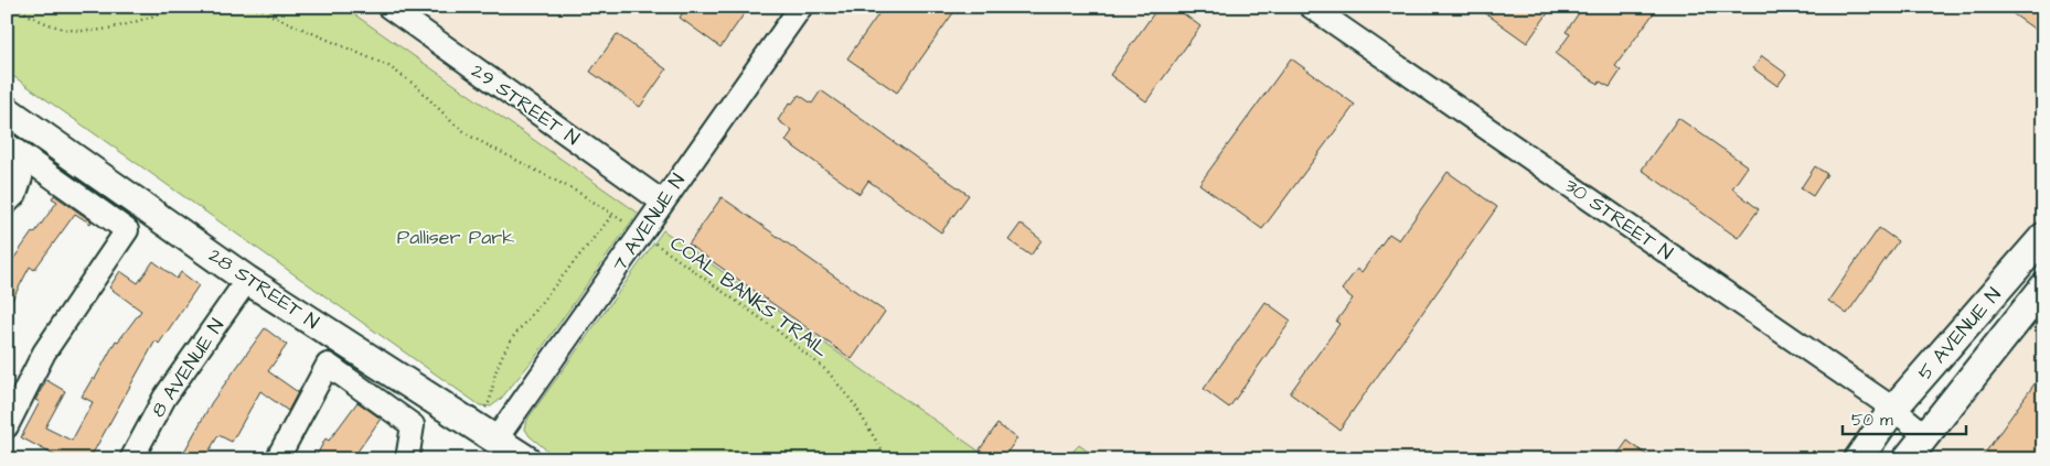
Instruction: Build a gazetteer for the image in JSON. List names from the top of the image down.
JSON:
{
  "streets": {
    "main road": ["28 STREET N", "5 AVENUE N"],
    "street": [
      "29 STREET N",
      "30 STREET N",
      "7 AVENUE N",
      "8 AVENUE N"
    ],
    "path": ["COAL BANKS TRAIL"]
  },
  "crossings": [
    ["29 STREET N", "7 AVENUE N"],
    ["30 STREET N", "5 AVENUE N"],
    ["7 AVENUE N", "28 STREET N"],
    ["7 AVENUE N", "COAL BANKS TRAIL"],
    ["28 STREET N", "8 AVENUE N"]
  ],
  "parks": ["Palliser Park"],
  "scale_bar": "50 m"
}
